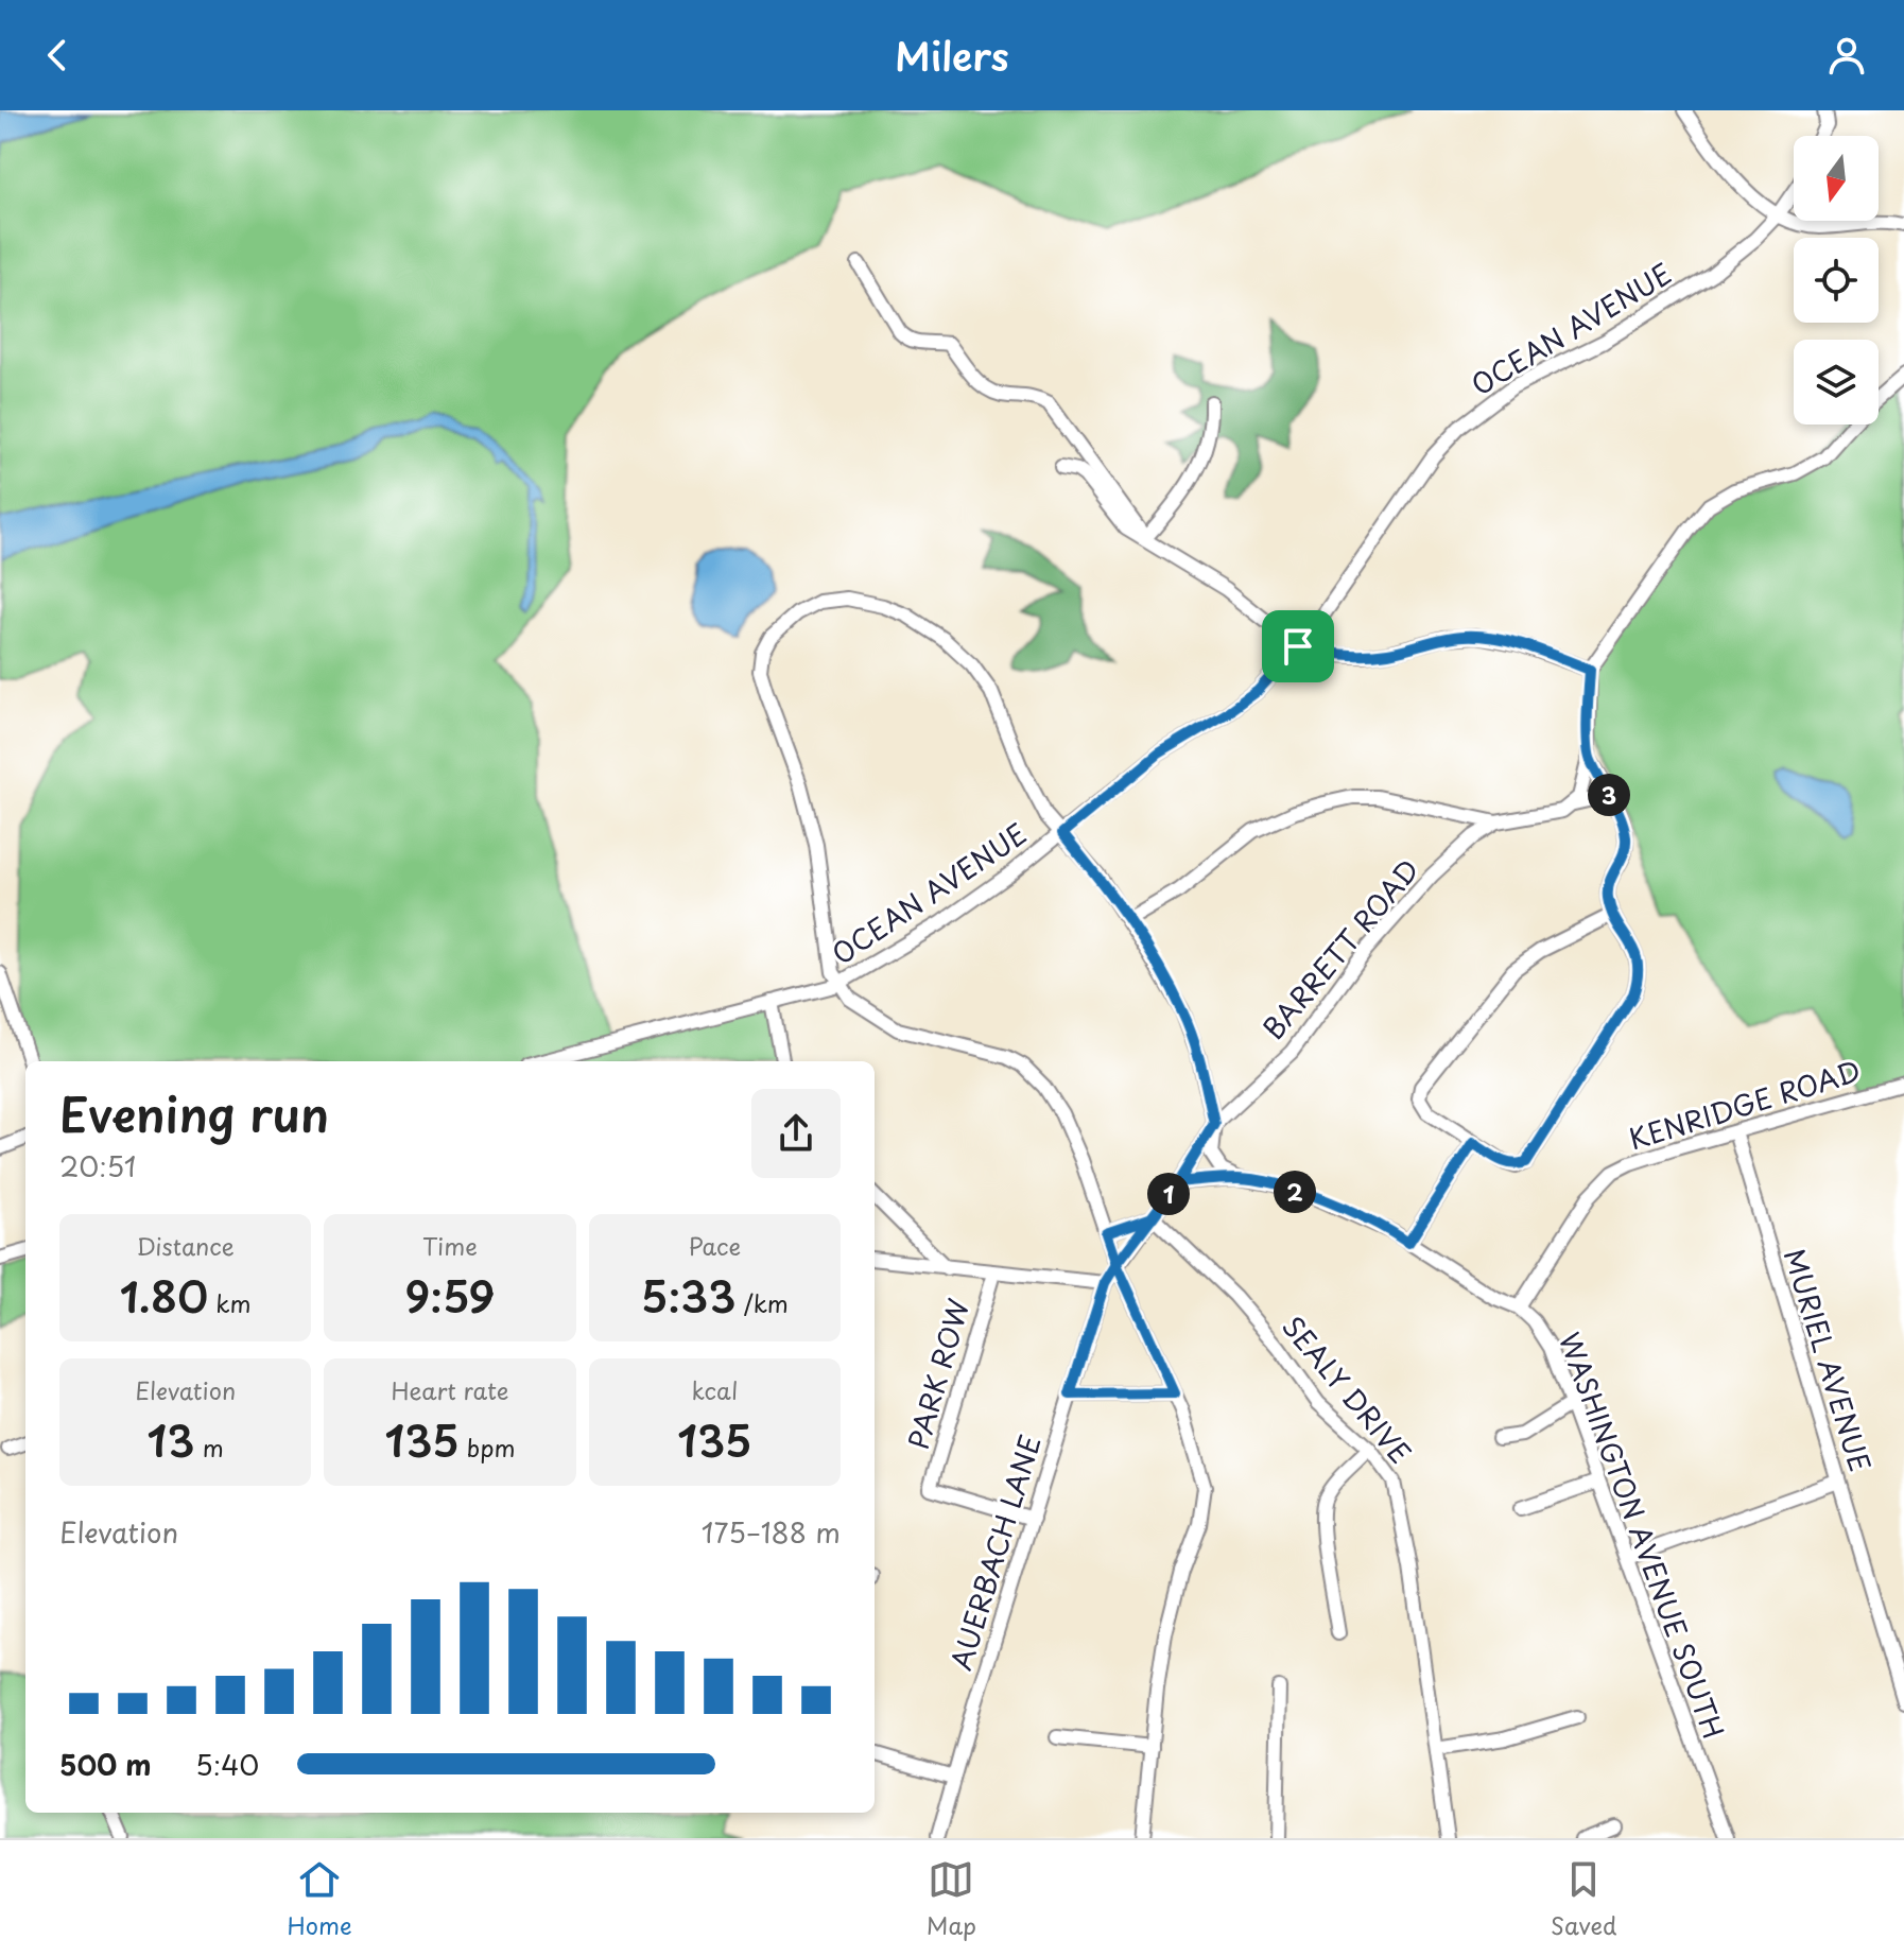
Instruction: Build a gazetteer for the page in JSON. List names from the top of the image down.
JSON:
{
  "streets": {
    "street": [
      "OCEAN AVENUE",
      "BARRETT ROAD",
      "KENRIDGE ROAD",
      "MURIEL AVENUE",
      "PARK ROW",
      "SEALY DRIVE",
      "WASHINGTON AVENUE SOUTH",
      "AUERBACH LANE"
    ]
  },
  "crossings": [
    ["BARRETT ROAD", "SEALY DRIVE"],
    ["BARRETT ROAD", "WASHINGTON AVENUE SOUTH"],
    ["BARRETT ROAD", "AUERBACH LANE"],
    ["KENRIDGE ROAD", "MURIEL AVENUE"],
    ["KENRIDGE ROAD", "WASHINGTON AVENUE SOUTH"],
    ["PARK ROW", "AUERBACH LANE"]
  ],
  "north": "bottom",
  "page": {
    "header": "Milers",
    "pins": ["3", "2", "1"],
    "heading": ["Evening run", "20:51"],
    "stats": [
      ["Distance", "1.80 km"],
      ["Time", "9:59"],
      ["Pace", "5:33 /km"],
      ["Elevation", "13 m"],
      ["Heart rate", "135 bpm"],
      ["kcal", "135"]
    ],
    "chart": ["Elevation", "175–188 m"],
    "list": [
      {
        "name": "500 m",
        "note": "5:40"
      }
    ],
    "tabs": ["Home", "Map", "Saved"]
  }
}
